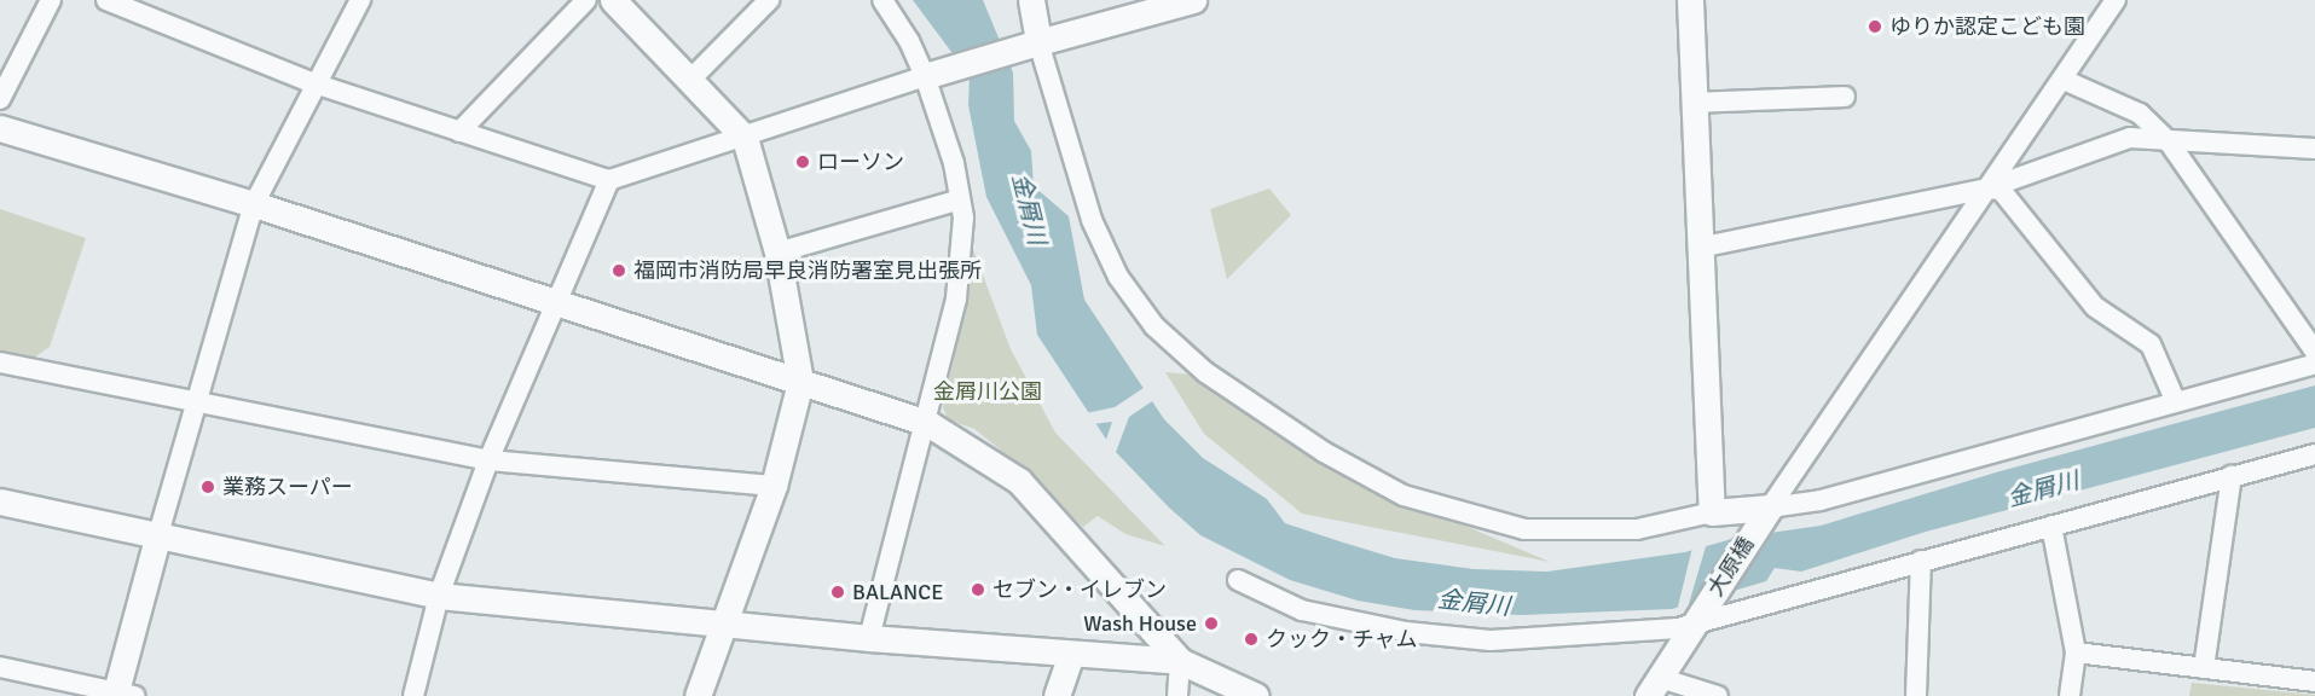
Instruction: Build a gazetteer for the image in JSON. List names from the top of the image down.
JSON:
{
  "streets": {
    "street": ["大原橋"]
  },
  "water": ["金屑川"],
  "parks": ["金屑川公園"],
  "places": [
    "ゆりか認定こども園",
    "ローソン",
    "福岡市消防局早良消防署室見出張所",
    "業務スーパー",
    "セブン・イレブン",
    "BALANCE",
    "Wash House",
    "クック・チャム"
  ]
}
